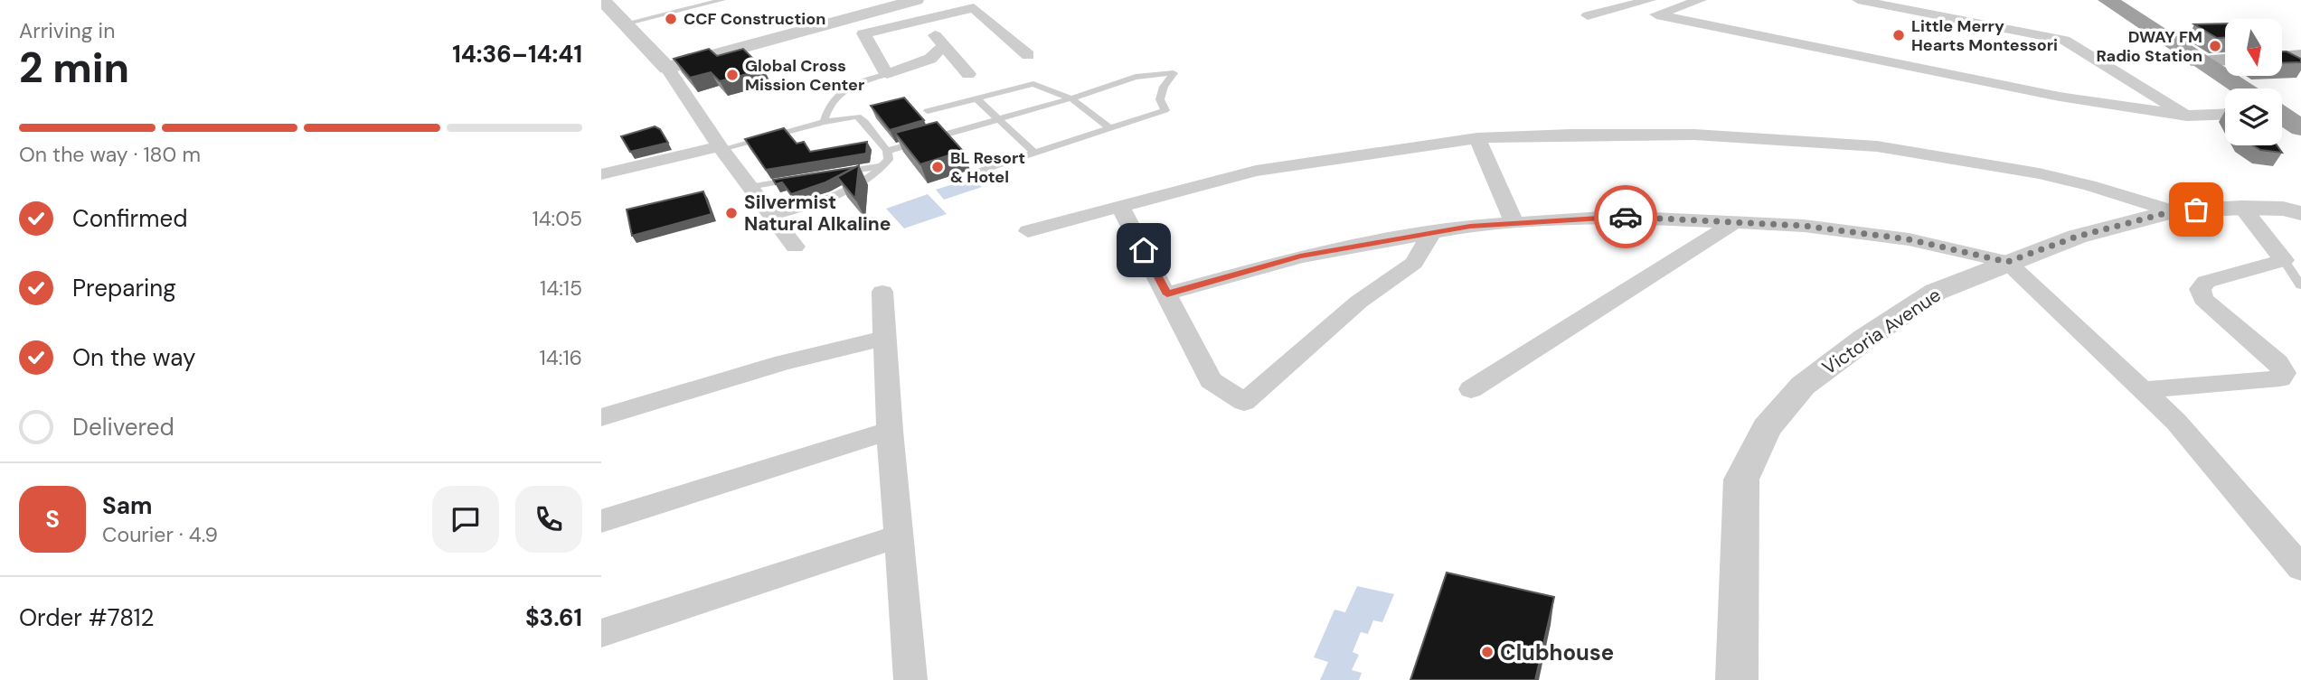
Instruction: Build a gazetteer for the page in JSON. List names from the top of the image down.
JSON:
{
  "streets": {
    "street": ["Victoria Avenue"]
  },
  "places": [
    "CCF Construction",
    "Little Merry Hearts Montessori",
    "DWAY FM Radio Station",
    "Global Cross Mission Center",
    "BL Resort & Hotel",
    "Silvermist Natural Alkaline",
    "Clubhouse"
  ],
  "north": "bottom",
  "page": {
    "heading": ["2 min", "Arriving in", "14:36–14:41"],
    "panel": [
      "Sam",
      "Courier · 4.9",
      "Order #7812",
      "$3.61"
    ],
    "bar": "On the way · 180 m",
    "list": [
      ["Confirmed", "14:05"],
      ["Preparing", "14:15"],
      ["On the way", "14:16"],
      "Delivered"
    ],
    "round": "S"
  }
}
